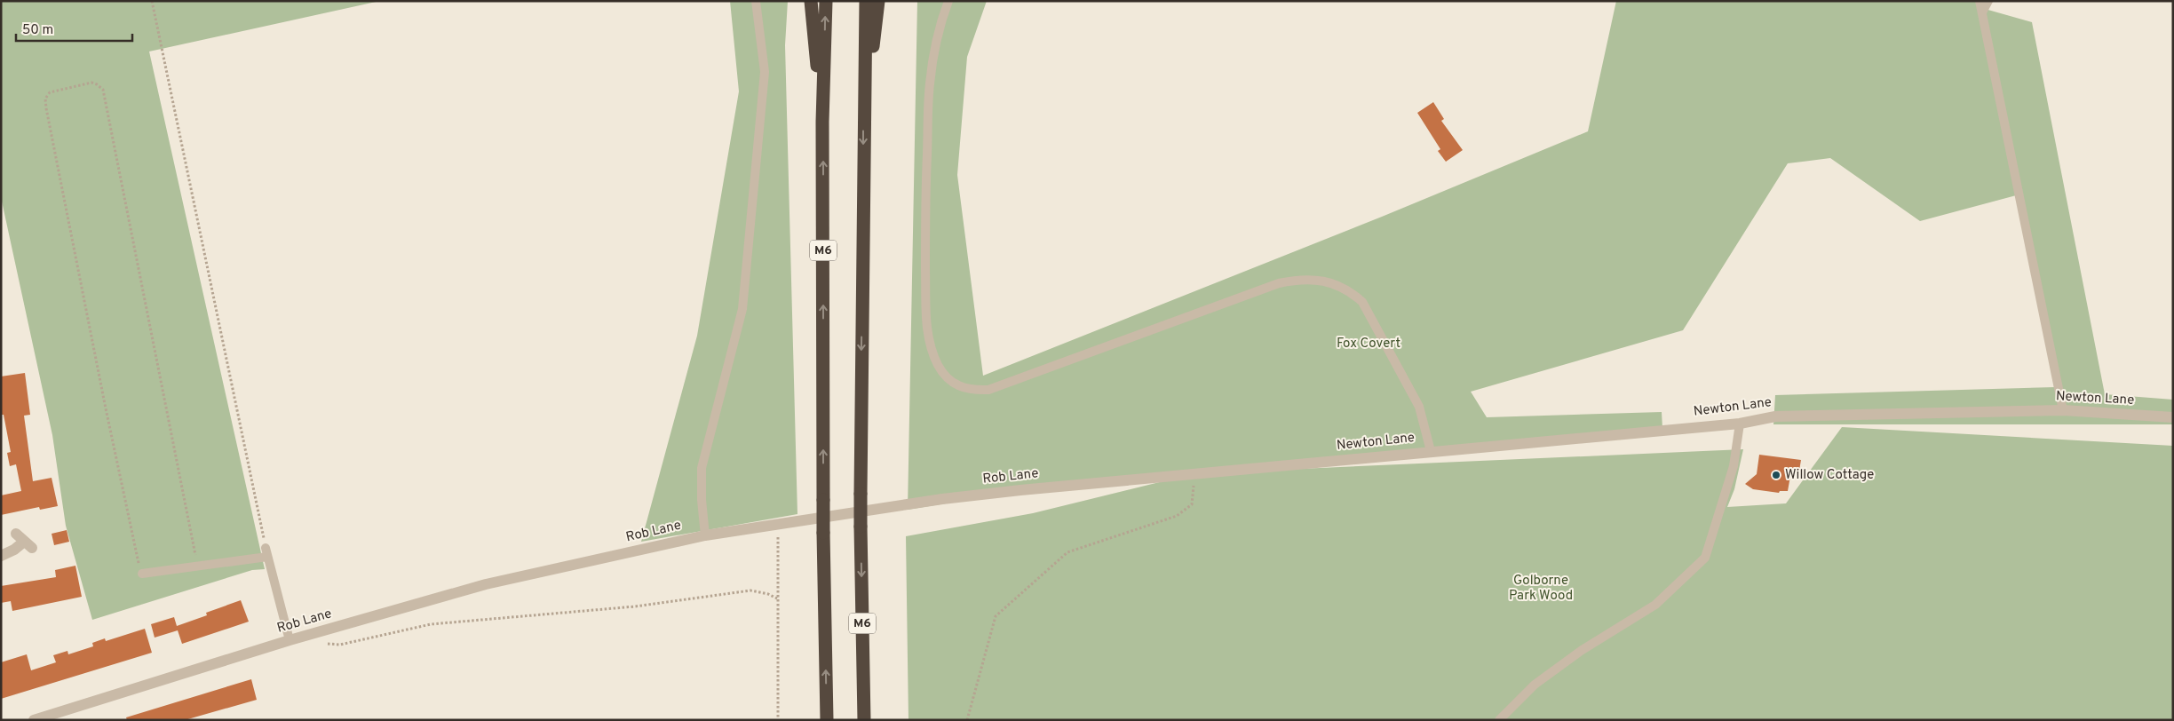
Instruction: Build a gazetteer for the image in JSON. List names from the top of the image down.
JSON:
{
  "streets": {
    "highway": ["M6"],
    "street": ["Newton Lane", "Rob Lane"]
  },
  "crossings": [
    ["Newton Lane", "Rob Lane"]
  ],
  "parks": ["Fox Covert", "Golborne Park Wood"],
  "places": ["Willow Cottage"],
  "scale_bar": "50 m"
}
